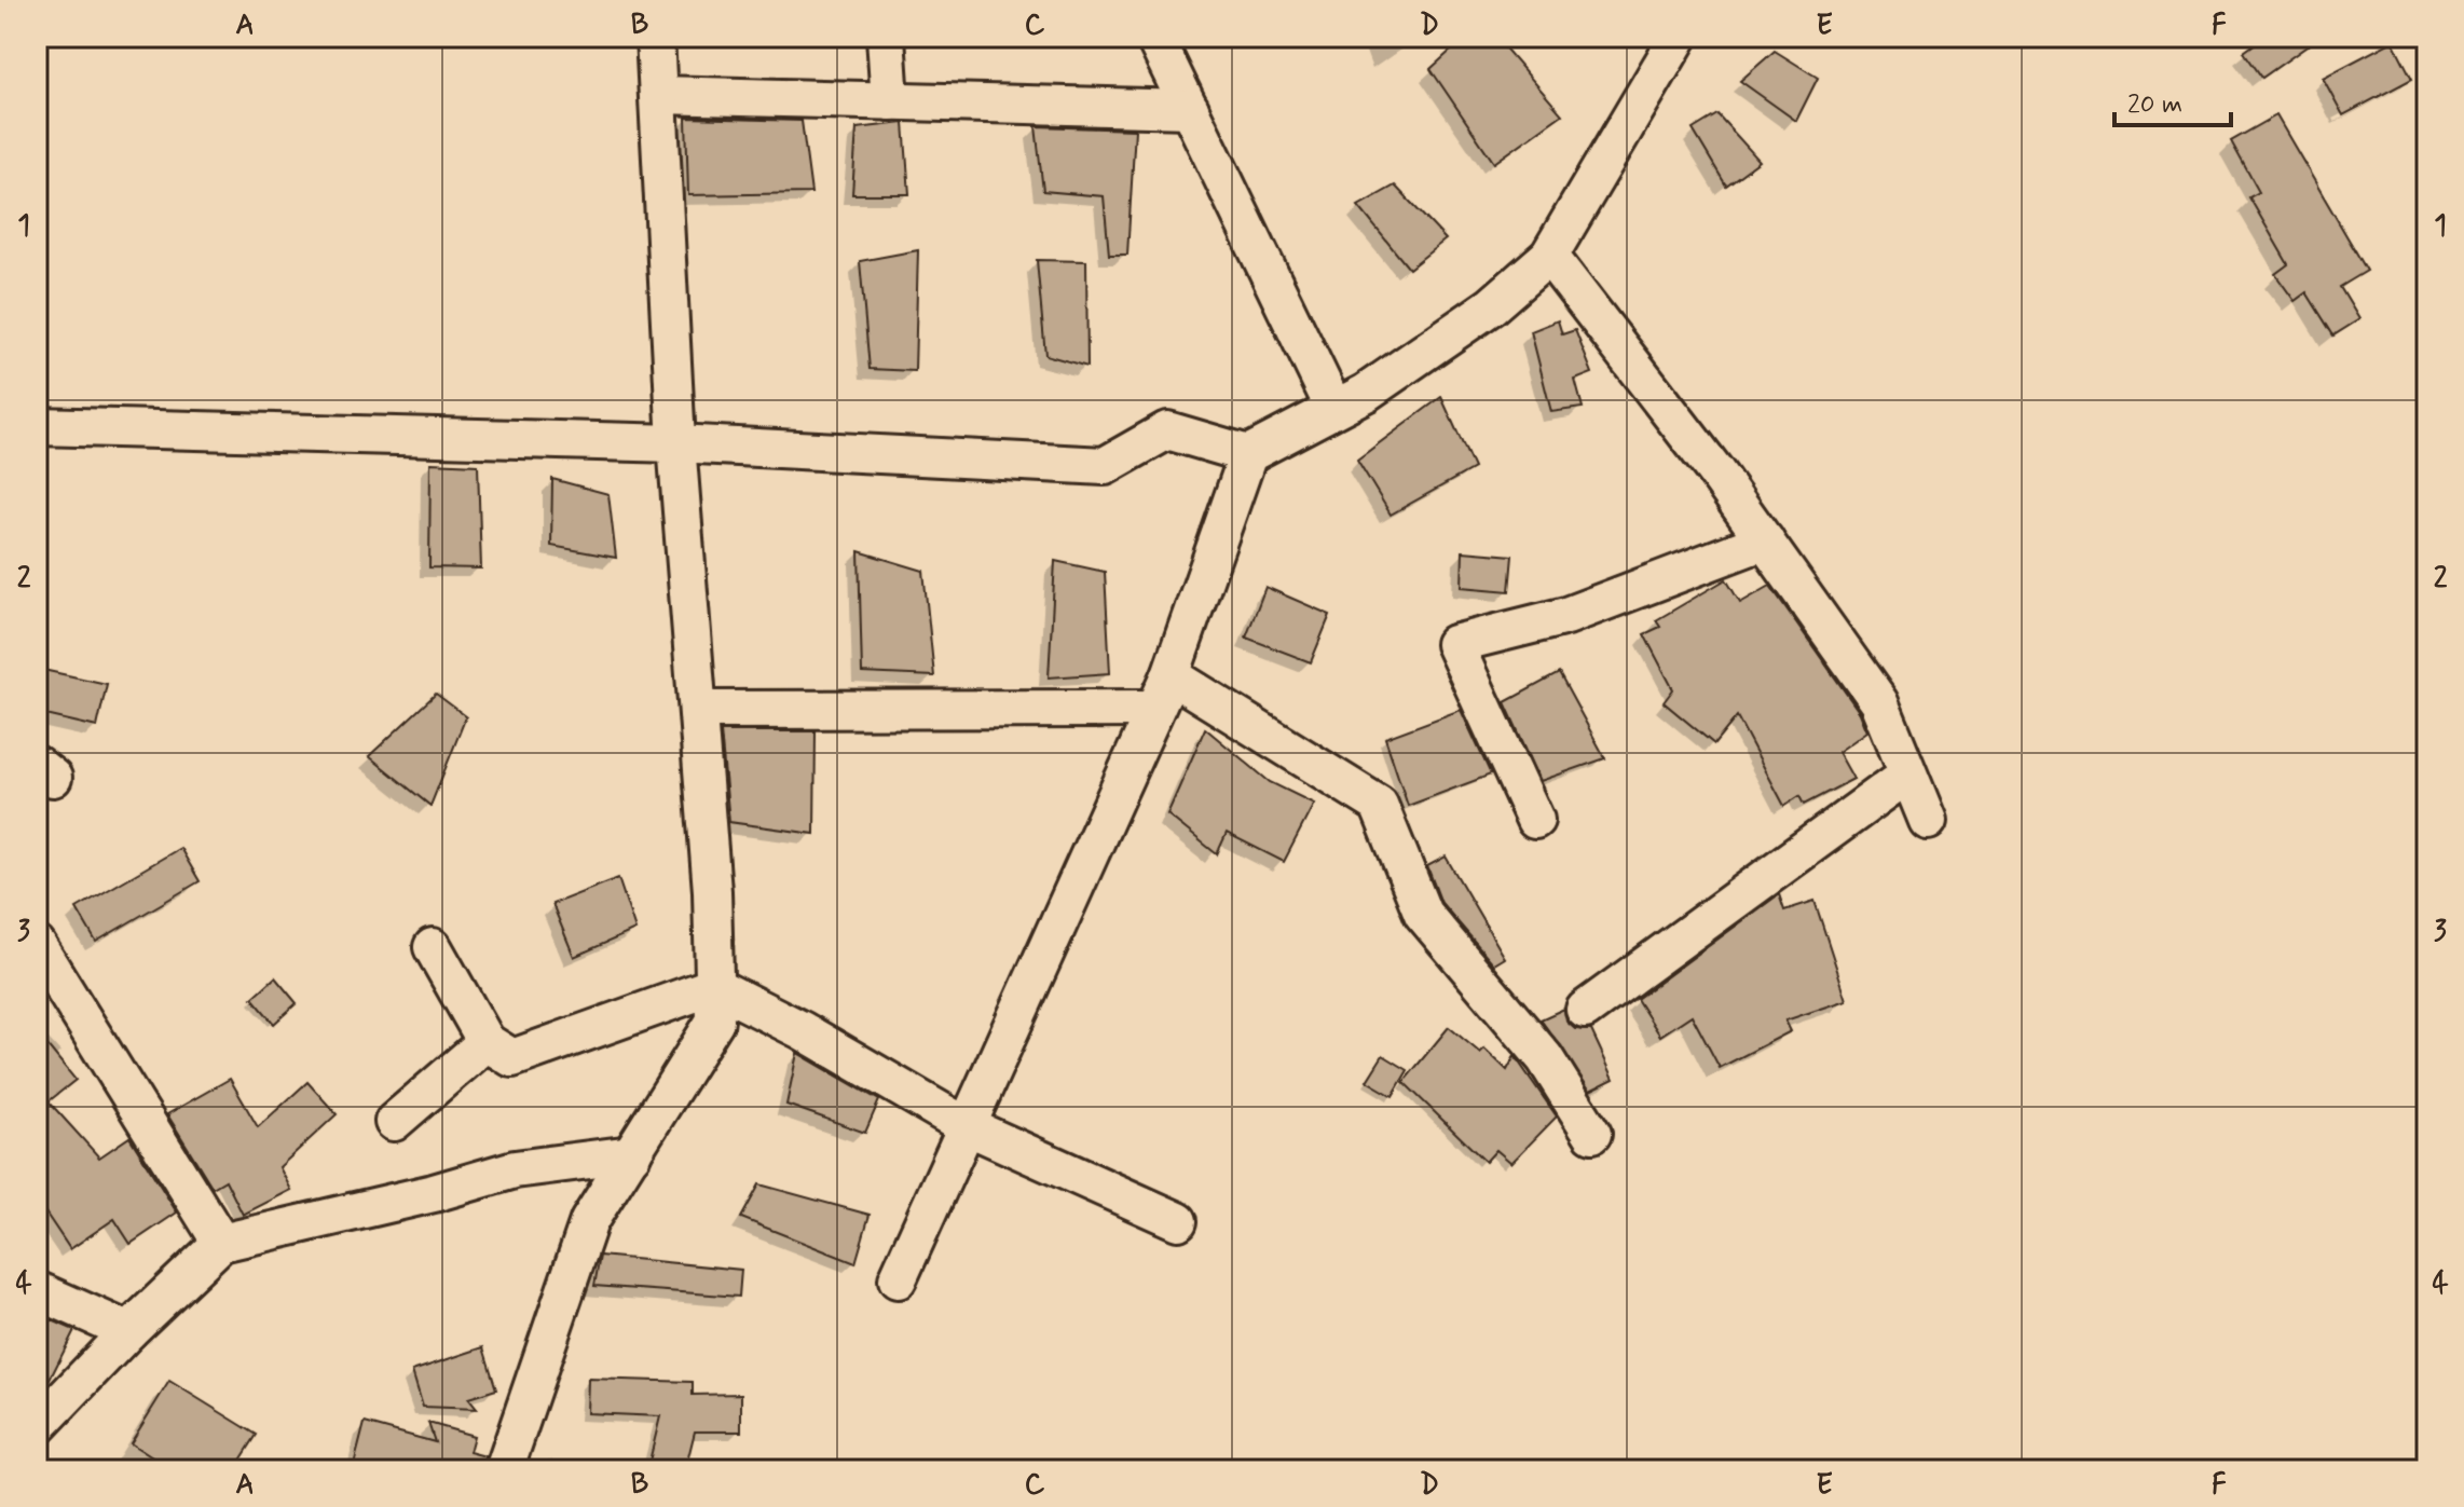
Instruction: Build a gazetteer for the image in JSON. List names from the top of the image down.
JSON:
{
  "scale_bar": "20 m",
  "grid": {
    "columns": [
      "A",
      "B",
      "C",
      "D",
      "E",
      "F"
    ],
    "rows": [
      "1",
      "2",
      "3",
      "4"
    ]
  }
}
